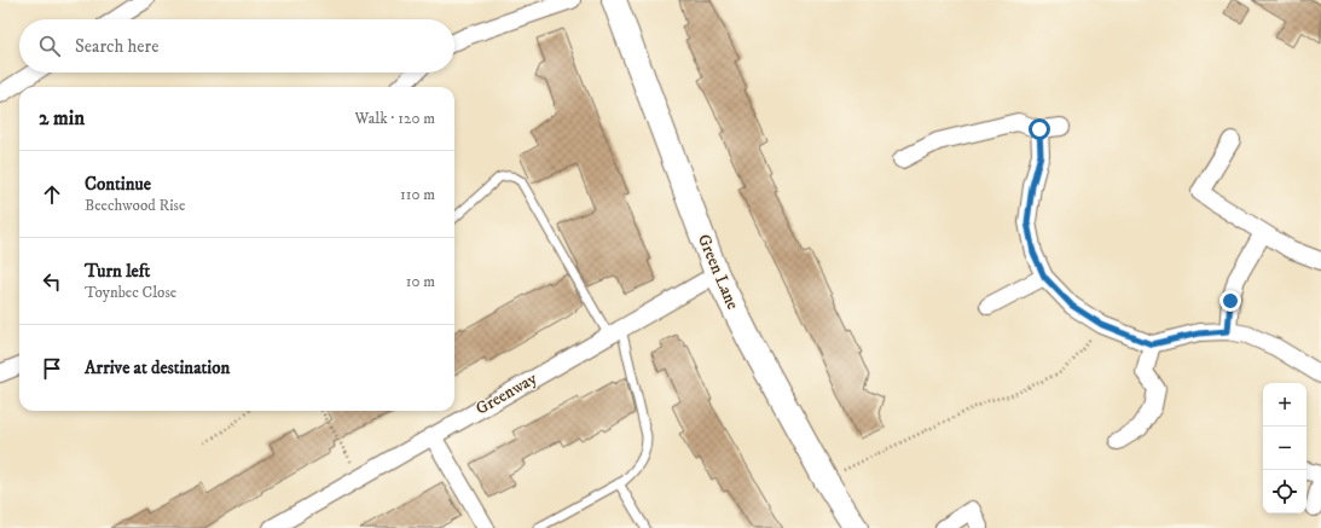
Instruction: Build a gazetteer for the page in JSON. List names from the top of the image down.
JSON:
{
  "streets": {
    "main road": ["Green Lane"],
    "street": ["Greenway"]
  },
  "crossings": [
    ["Green Lane", "Greenway"]
  ],
  "page": {
    "search": "Search here",
    "heading": ["2 min", "Walk · 120 m"],
    "list": [
      ["Continue", "Beechwood Rise", "110 m"],
      ["Turn left", "Toynbec Close", "10 m"],
      "Arrive at destination"
    ],
    "map_buttons": ["+", "−"]
  }
}
